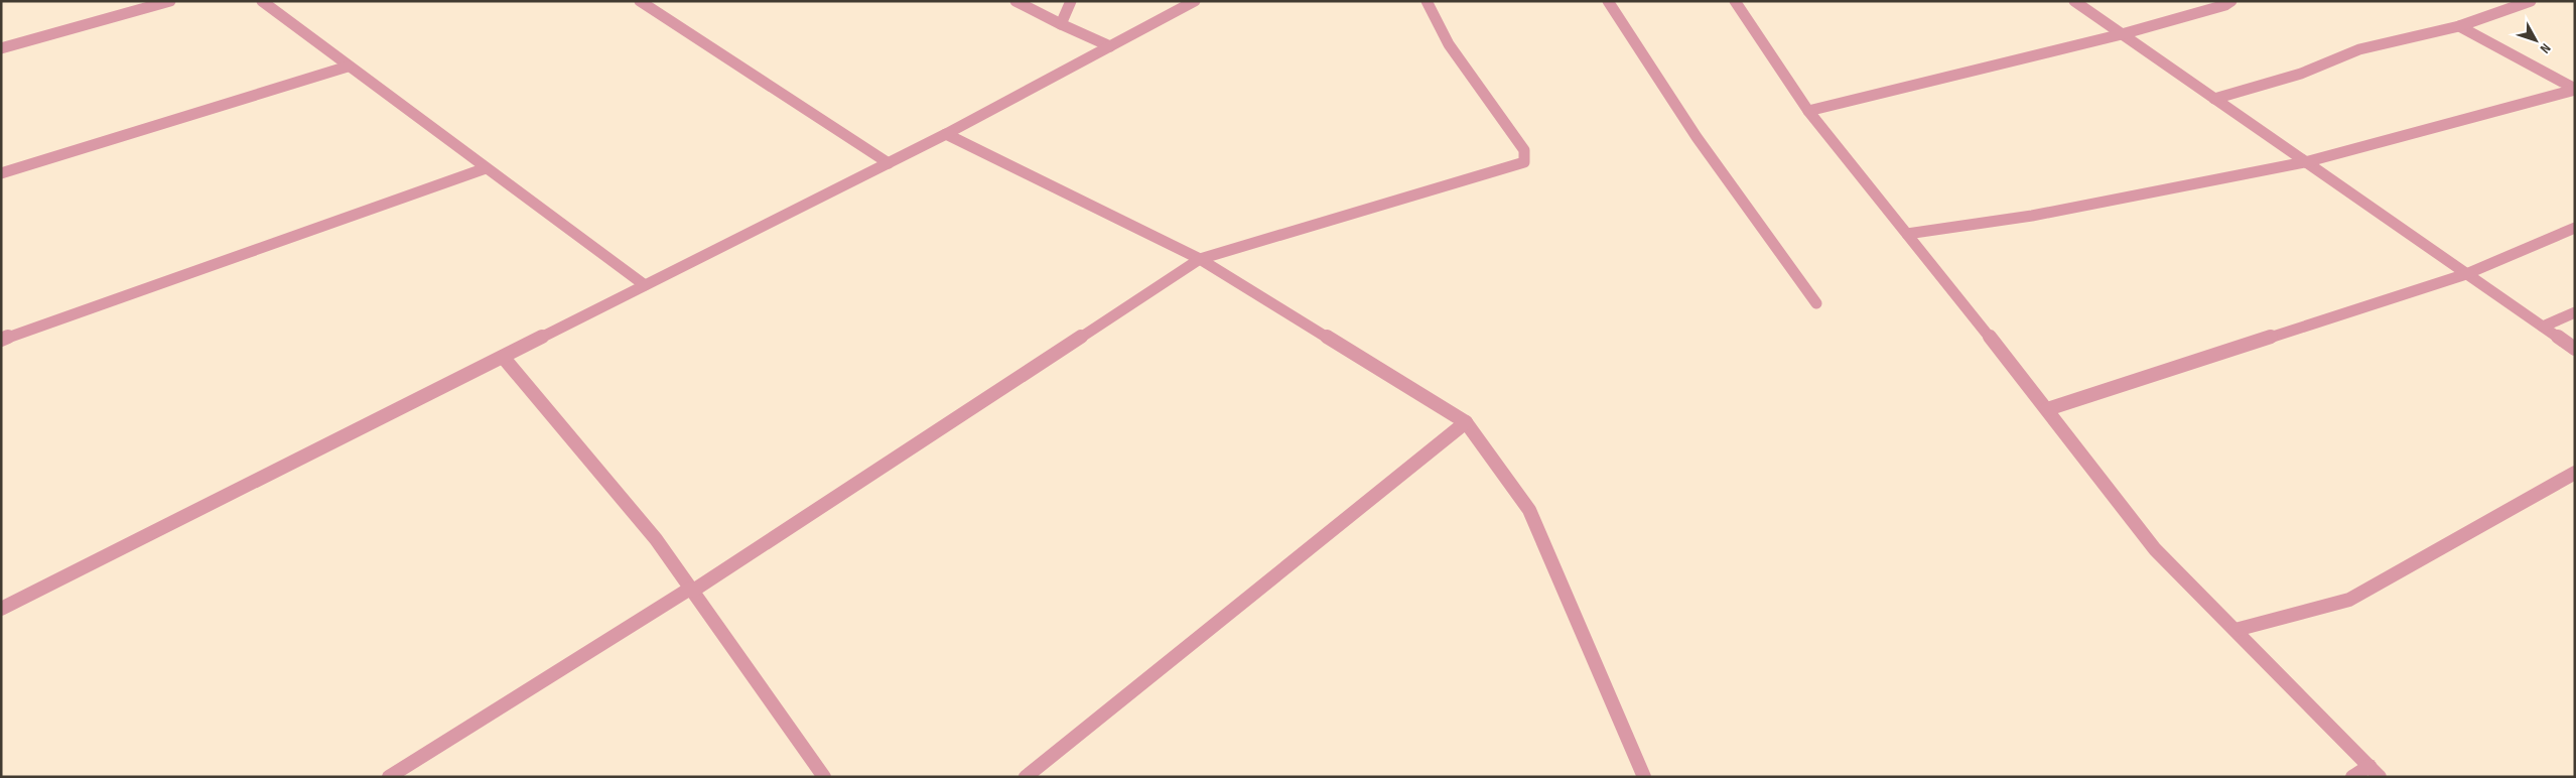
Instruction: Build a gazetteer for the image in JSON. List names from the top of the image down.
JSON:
{
  "north": "bottom right"
}
